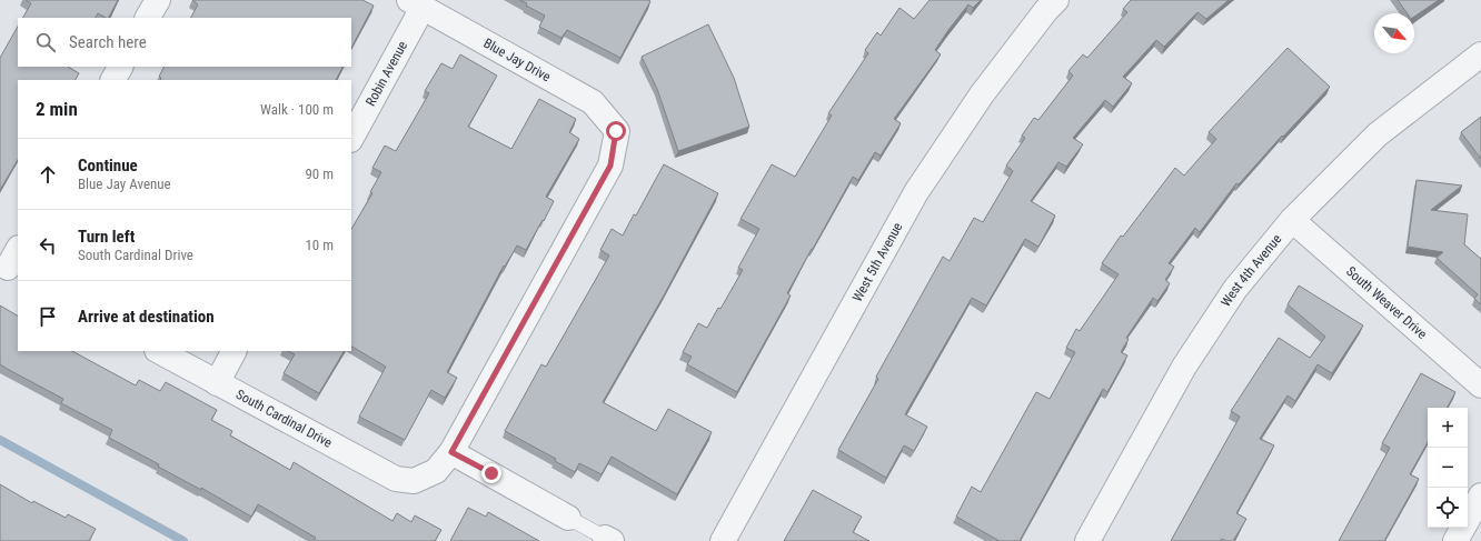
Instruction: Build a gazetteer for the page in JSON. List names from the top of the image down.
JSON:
{
  "streets": {
    "street": [
      "Blue Jay Drive",
      "Robin Avenue",
      "West 5th Avenue",
      "West 4th Avenue",
      "South Weaver Drive",
      "South Cardinal Drive"
    ]
  },
  "crossings": [
    ["Blue Jay Drive", "Robin Avenue"],
    ["Blue Jay Drive", "South Cardinal Drive"],
    ["West 4th Avenue", "South Weaver Drive"]
  ],
  "north": "bottom right",
  "page": {
    "search": "Search here",
    "heading": ["2 min", "Walk · 100 m"],
    "list": [
      ["Continue", "Blue Jay Avenue", "90 m"],
      ["Turn left", "South Cardinal Drive", "10 m"],
      "Arrive at destination"
    ],
    "map_buttons": ["+", "−"]
  }
}
